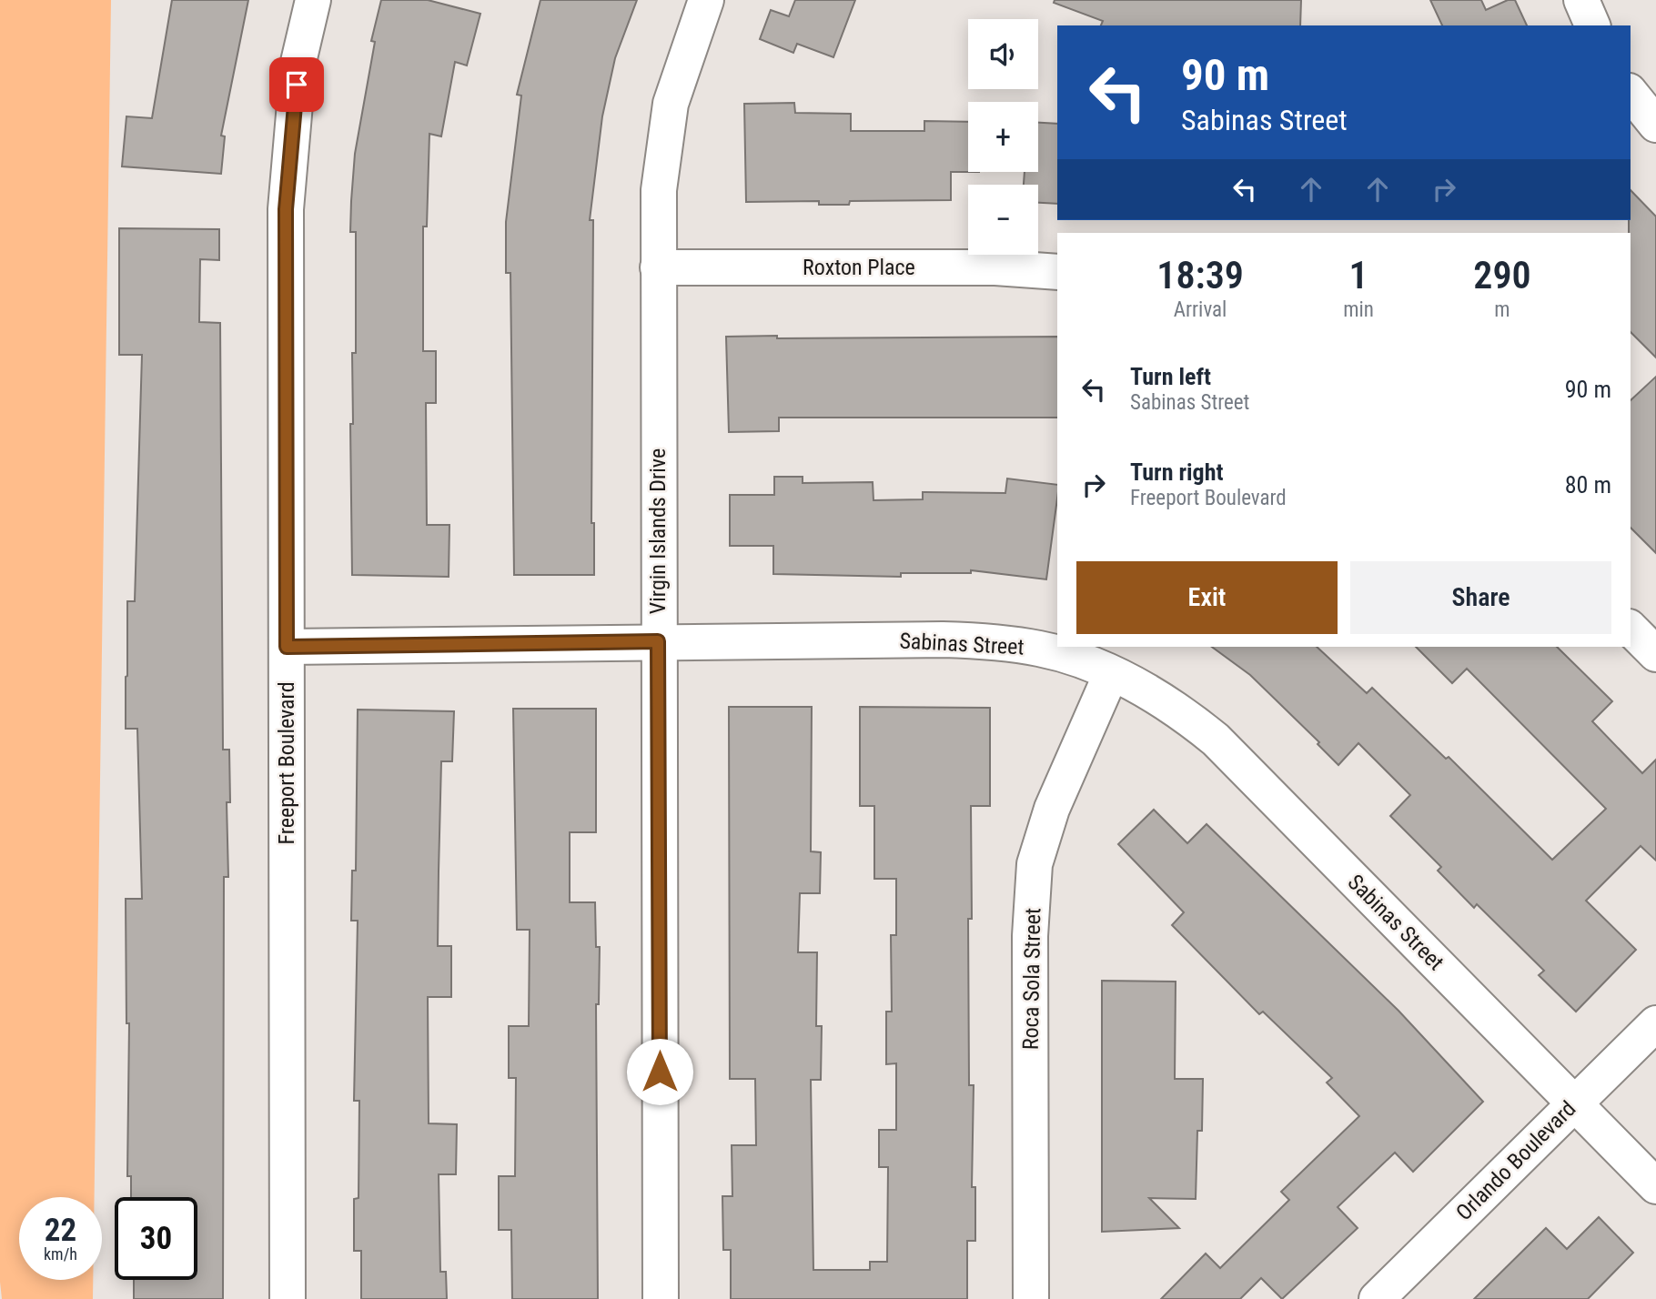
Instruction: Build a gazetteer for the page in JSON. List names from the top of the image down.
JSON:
{
  "streets": {
    "street": [
      "Roxton Place",
      "Virgin Islands Drive",
      "Sabinas Street",
      "Freeport Boulevard",
      "Roca Sola Street",
      "Orlando Boulevard"
    ]
  },
  "crossings": [
    ["Roxton Place", "Virgin Islands Drive"],
    ["Virgin Islands Drive", "Sabinas Street"],
    ["Sabinas Street", "Freeport Boulevard"],
    ["Sabinas Street", "Roca Sola Street"],
    ["Sabinas Street", "Orlando Boulevard"]
  ],
  "page": {
    "map_buttons": ["+", "−"],
    "turn": ["90 m", "Sabinas Street"],
    "eta": [
      "18:39",
      "Arrival",
      "1",
      "min",
      "290",
      "m"
    ],
    "list": [
      {
        "name": "Turn left",
        "note": "Sabinas Street",
        "value": "90 m"
      },
      {
        "name": "Turn right",
        "note": "Freeport Boulevard",
        "value": "80 m"
      }
    ],
    "buttons": ["Exit", "Share"],
    "speed": "22 km/h",
    "limit": "30"
  }
}
